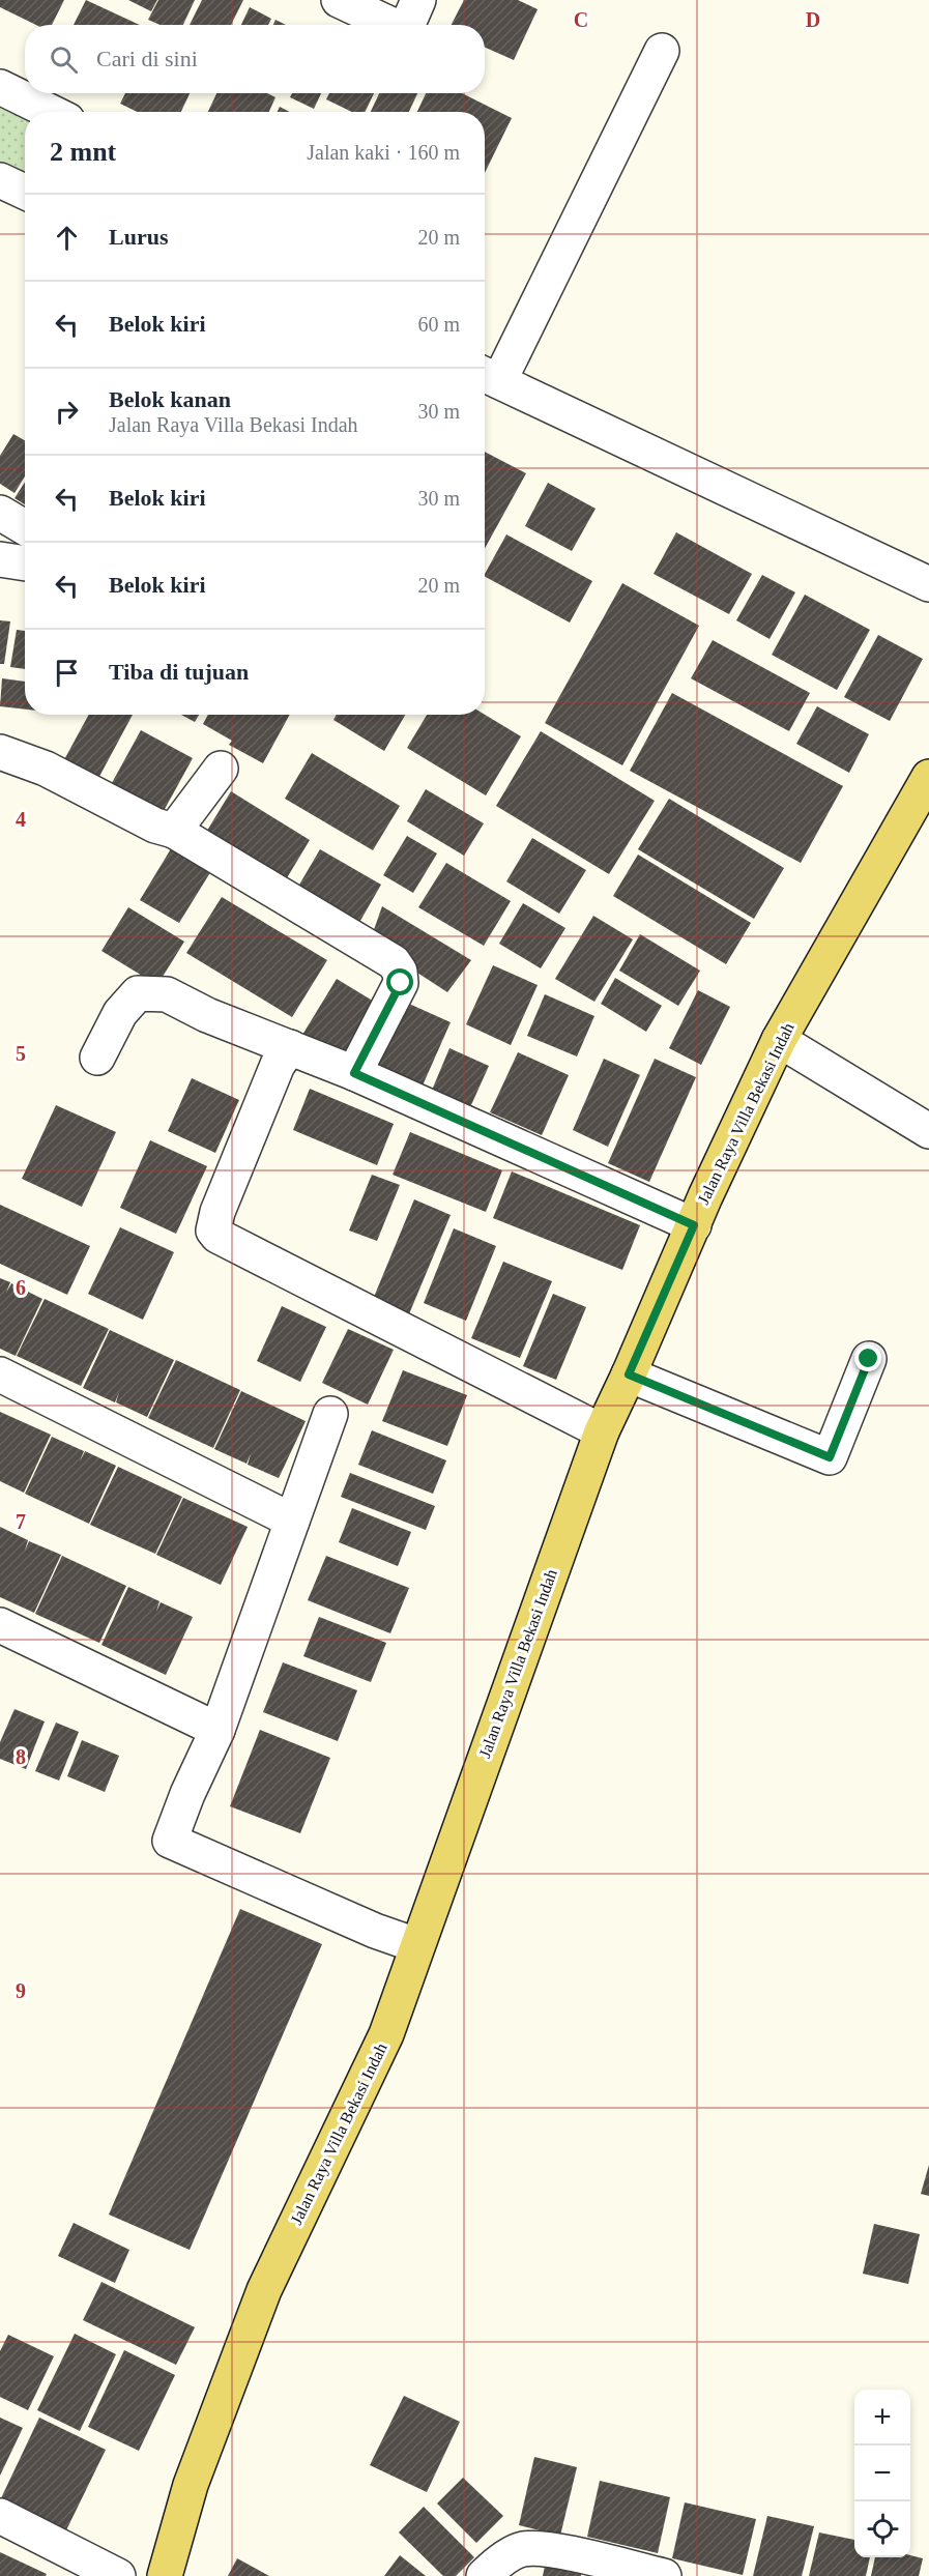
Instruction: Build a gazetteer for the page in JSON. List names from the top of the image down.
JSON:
{
  "streets": {
    "main road": ["Jalan Raya Villa Bekasi Indah"]
  },
  "page": {
    "search": "Cari di sini",
    "heading": ["2 mnt", "Jalan kaki · 160 m"],
    "list": [
      ["Lurus", "20 m"],
      ["Belok kiri", "60 m"],
      ["Belok kanan", "Jalan Raya Villa Bekasi Indah", "30 m"],
      ["Belok kiri", "30 m"],
      ["Belok kiri", "20 m"],
      "Tiba di tujuan"
    ],
    "map_buttons": ["+", "−"]
  },
  "grid": {
    "columns": ["C", "D"],
    "rows": [
      "4",
      "5",
      "6",
      "7",
      "8",
      "9"
    ]
  }
}
